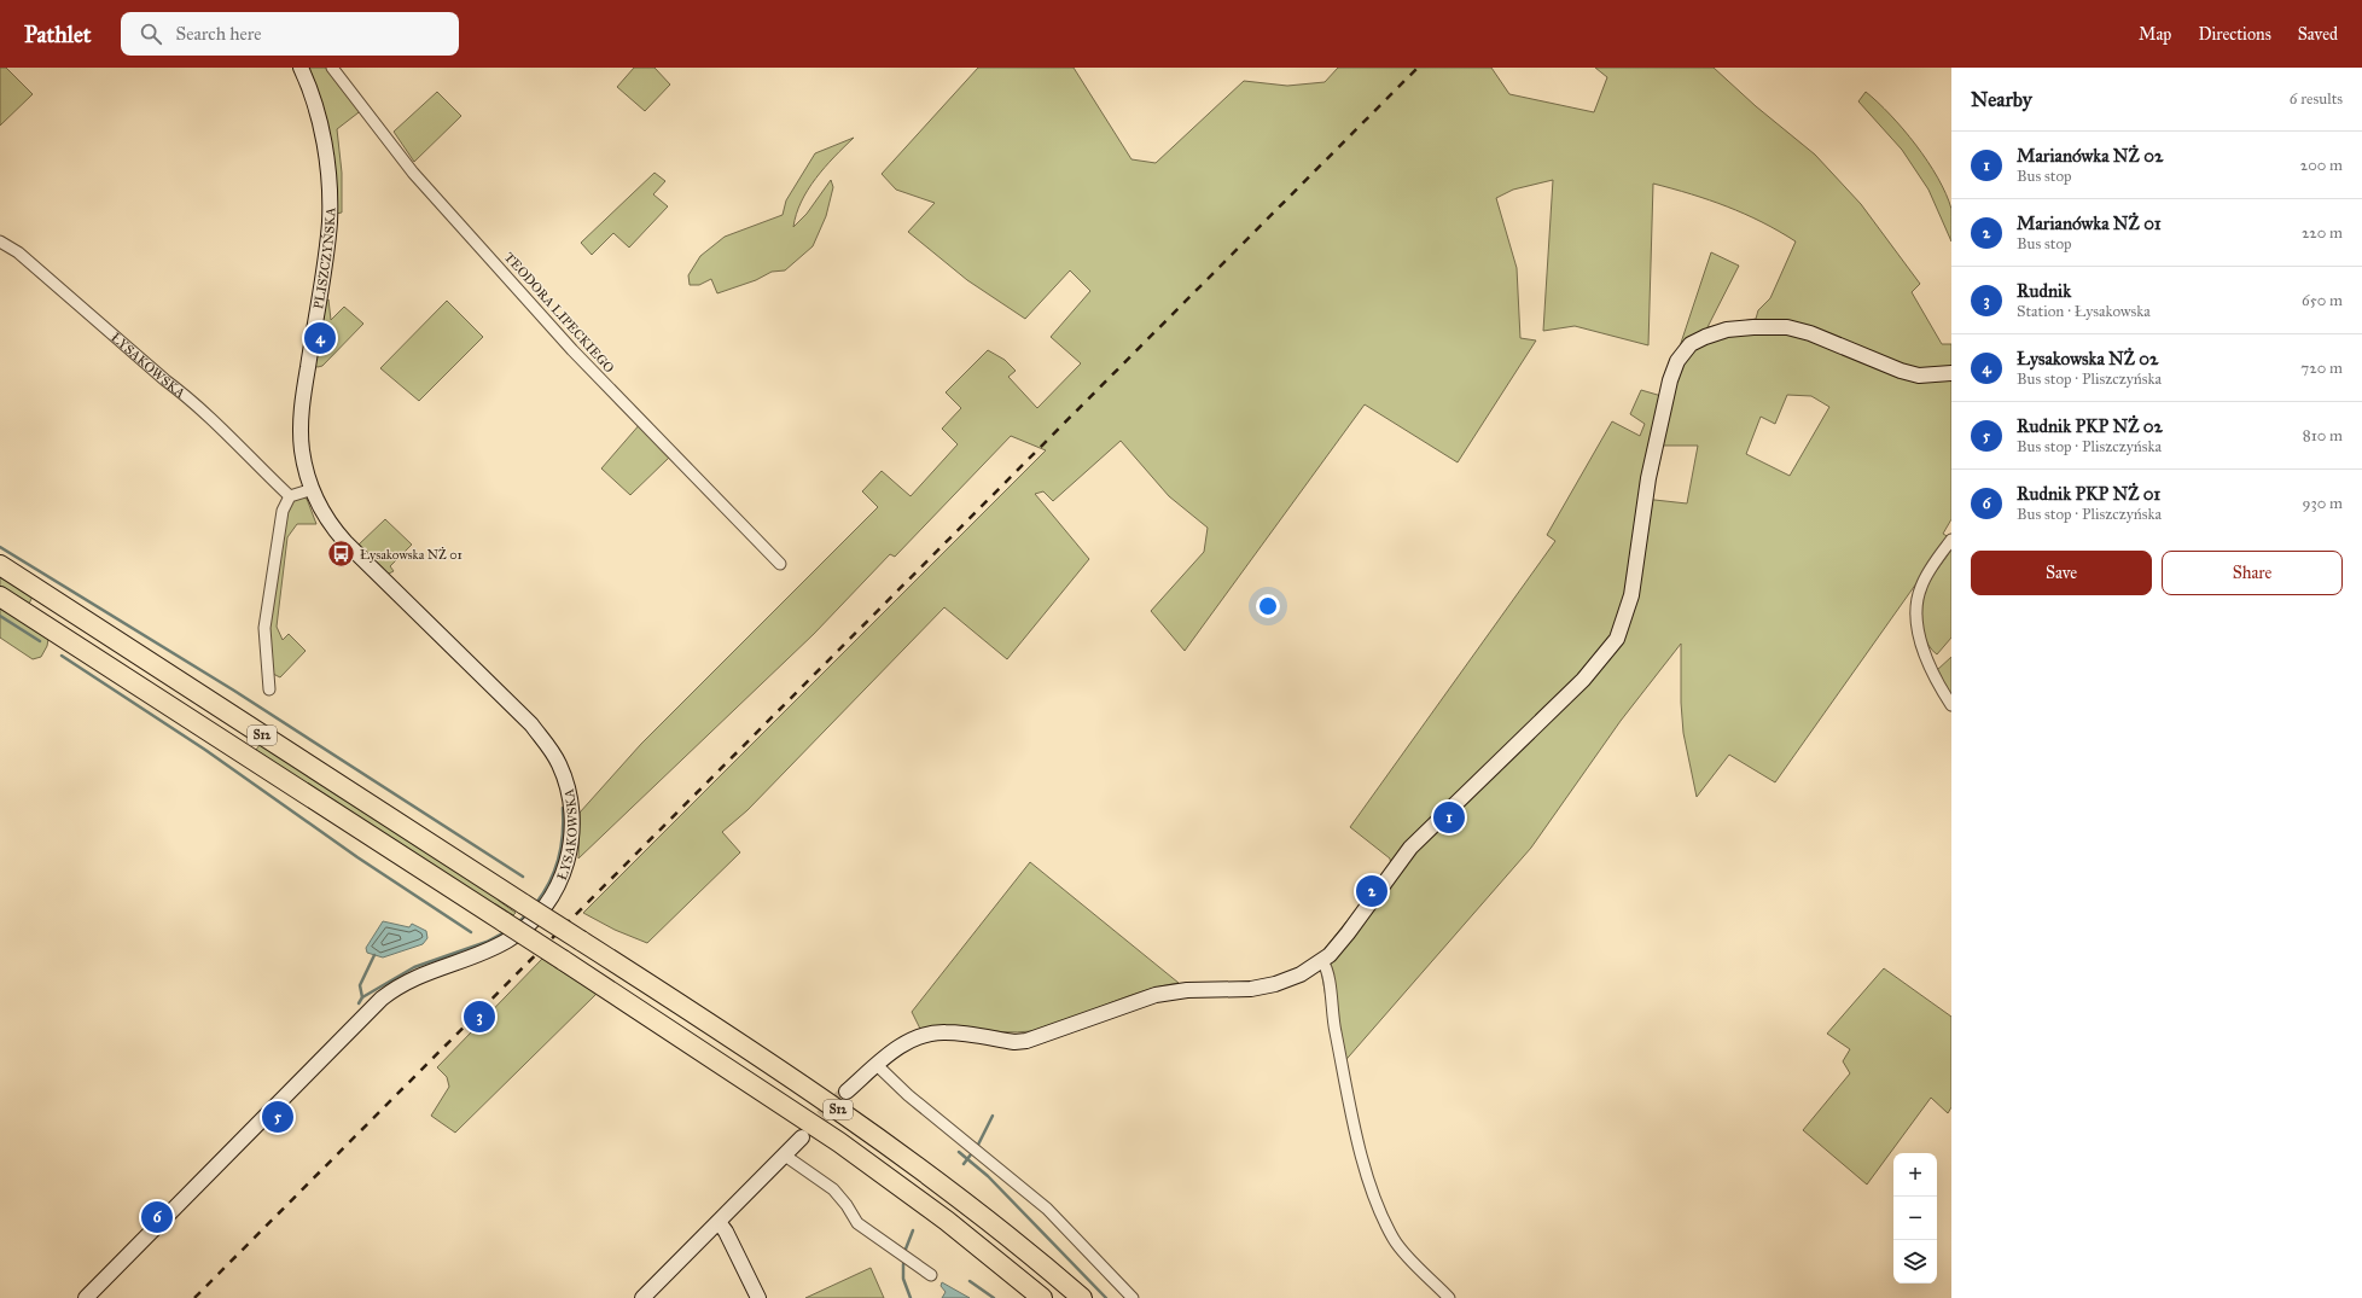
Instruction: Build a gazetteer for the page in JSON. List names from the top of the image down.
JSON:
{
  "streets": {
    "highway": ["S12"],
    "street": ["PLISZCZYŃSKA", "TEODORA LIPECKIEGO", "ŁYSAKOWSKA"]
  },
  "crossings": [
    ["PLISZCZYŃSKA", "ŁYSAKOWSKA"]
  ],
  "places": {
    "bus stop": ["Łysakowska NŻ 01"]
  },
  "page": {
    "header": "Pathlet",
    "search": "Search here",
    "nav": ["Map", "Directions", "Saved"],
    "heading": ["Nearby", "6 results"],
    "list": [
      {
        "mark": "1",
        "name": "Marianówka NŻ 02",
        "note": "Bus stop",
        "value": "200 m"
      },
      {
        "mark": "2",
        "name": "Marianówka NŻ 01",
        "note": "Bus stop",
        "value": "220 m"
      },
      {
        "mark": "3",
        "name": "Rudnik",
        "note": "Station · Łysakowska",
        "value": "650 m"
      },
      {
        "mark": "4",
        "name": "Łysakowska NŻ 02",
        "note": "Bus stop · Pliszczyńska",
        "value": "720 m"
      },
      {
        "mark": "5",
        "name": "Rudnik PKP NŻ 02",
        "note": "Bus stop · Pliszczyńska",
        "value": "810 m"
      },
      {
        "mark": "6",
        "name": "Rudnik PKP NŻ 01",
        "note": "Bus stop · Pliszczyńska",
        "value": "930 m"
      }
    ],
    "pins": [
      "4",
      "1",
      "2",
      "3",
      "5",
      "6"
    ],
    "buttons": ["Save", "Share"],
    "map_buttons": ["+", "−"]
  }
}
